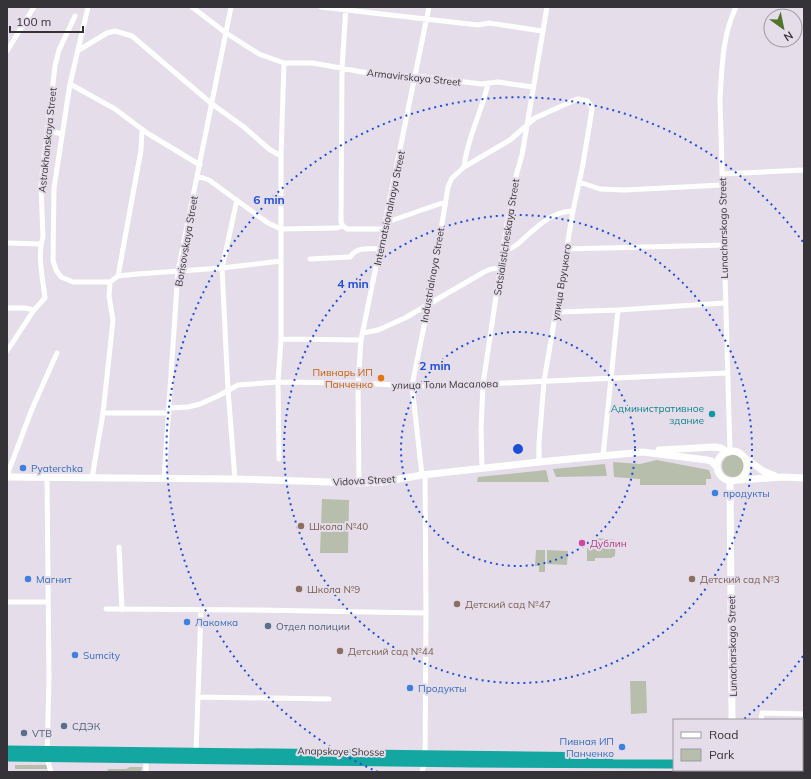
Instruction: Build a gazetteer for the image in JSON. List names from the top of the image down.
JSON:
{
  "streets": {
    "highway": ["Anapskoye Shosse"],
    "street": [
      "Armavirskaya Street",
      "Astrakhanskaya Street",
      "Internatsionalnaya Street",
      "Lunacharskogo Street",
      "Sotsialisticheskaya Street",
      "Borisovskaya Street",
      "Industrialnaya Street",
      "улица Вруцкого",
      "улица Толи Масалова",
      "Vidova Street"
    ]
  },
  "crossings": [
    ["Armavirskaya Street", "Internatsionalnaya Street"],
    ["Armavirskaya Street", "Sotsialisticheskaya Street"],
    ["Armavirskaya Street", "Borisovskaya Street"],
    ["Internatsionalnaya Street", "улица Толи Масалова"],
    ["Internatsionalnaya Street", "Vidova Street"],
    ["Lunacharskogo Street", "улица Толи Масалова"],
    ["Lunacharskogo Street", "Vidova Street"],
    ["Sotsialisticheskaya Street", "Industrialnaya Street"],
    ["Sotsialisticheskaya Street", "улица Толи Масалова"],
    ["Sotsialisticheskaya Street", "Vidova Street"],
    ["Borisovskaya Street", "улица Толи Масалова"],
    ["Borisovskaya Street", "Vidova Street"],
    ["Industrialnaya Street", "улица Вруцкого"],
    ["Industrialnaya Street", "улица Толи Масалова"],
    ["Industrialnaya Street", "Vidova Street"],
    ["Industrialnaya Street", "Anapskoye Shosse"],
    ["улица Вруцкого", "улица Толи Масалова"],
    ["улица Вруцкого", "Vidova Street"]
  ],
  "places": [
    "Пивнарь ИП Панченко",
    "Административное здание",
    "Pyaterchka",
    "продукты",
    "Школа №40",
    "Дублин",
    "Магнит",
    "Детский сад №3",
    "Школа №9",
    "Детский сад №47",
    "Лакомка",
    "Отдел полиции",
    "Детский сад №44",
    "Sumcity",
    "Продукты",
    "СДЭК",
    "VTB",
    "Пивная ИП Панченко"
  ],
  "legend": ["Road", "Park"],
  "scale_bar": "100 m",
  "north": "bottom right",
  "rings": ["6 min", "4 min", "2 min"]
}
